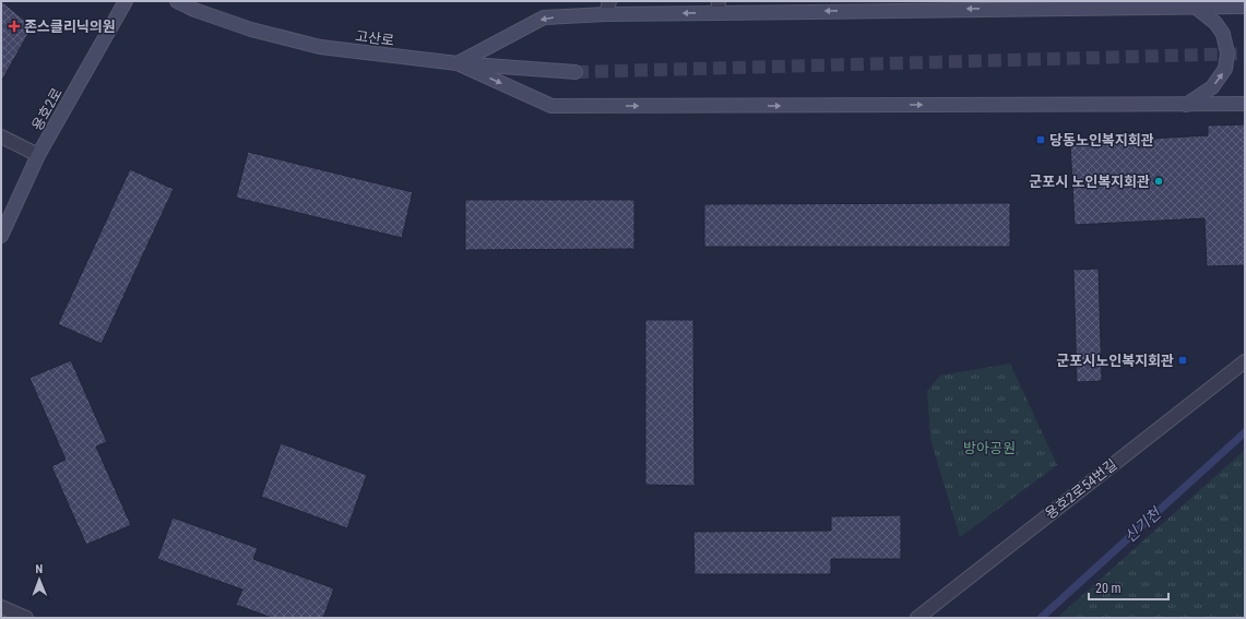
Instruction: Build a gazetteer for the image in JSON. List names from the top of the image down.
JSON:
{
  "streets": {
    "street": ["고산로", "용호2로", "용호2로54번길"]
  },
  "water": ["신기천"],
  "parks": ["방아공원"],
  "places": {
    "health": ["존스클리닉의원"],
    "transit": ["당동노인복지회관", "군포시노인복지회관"],
    "other": ["군포시 노인복지회관"]
  },
  "scale_bar": "20 m",
  "north": "top"
}
